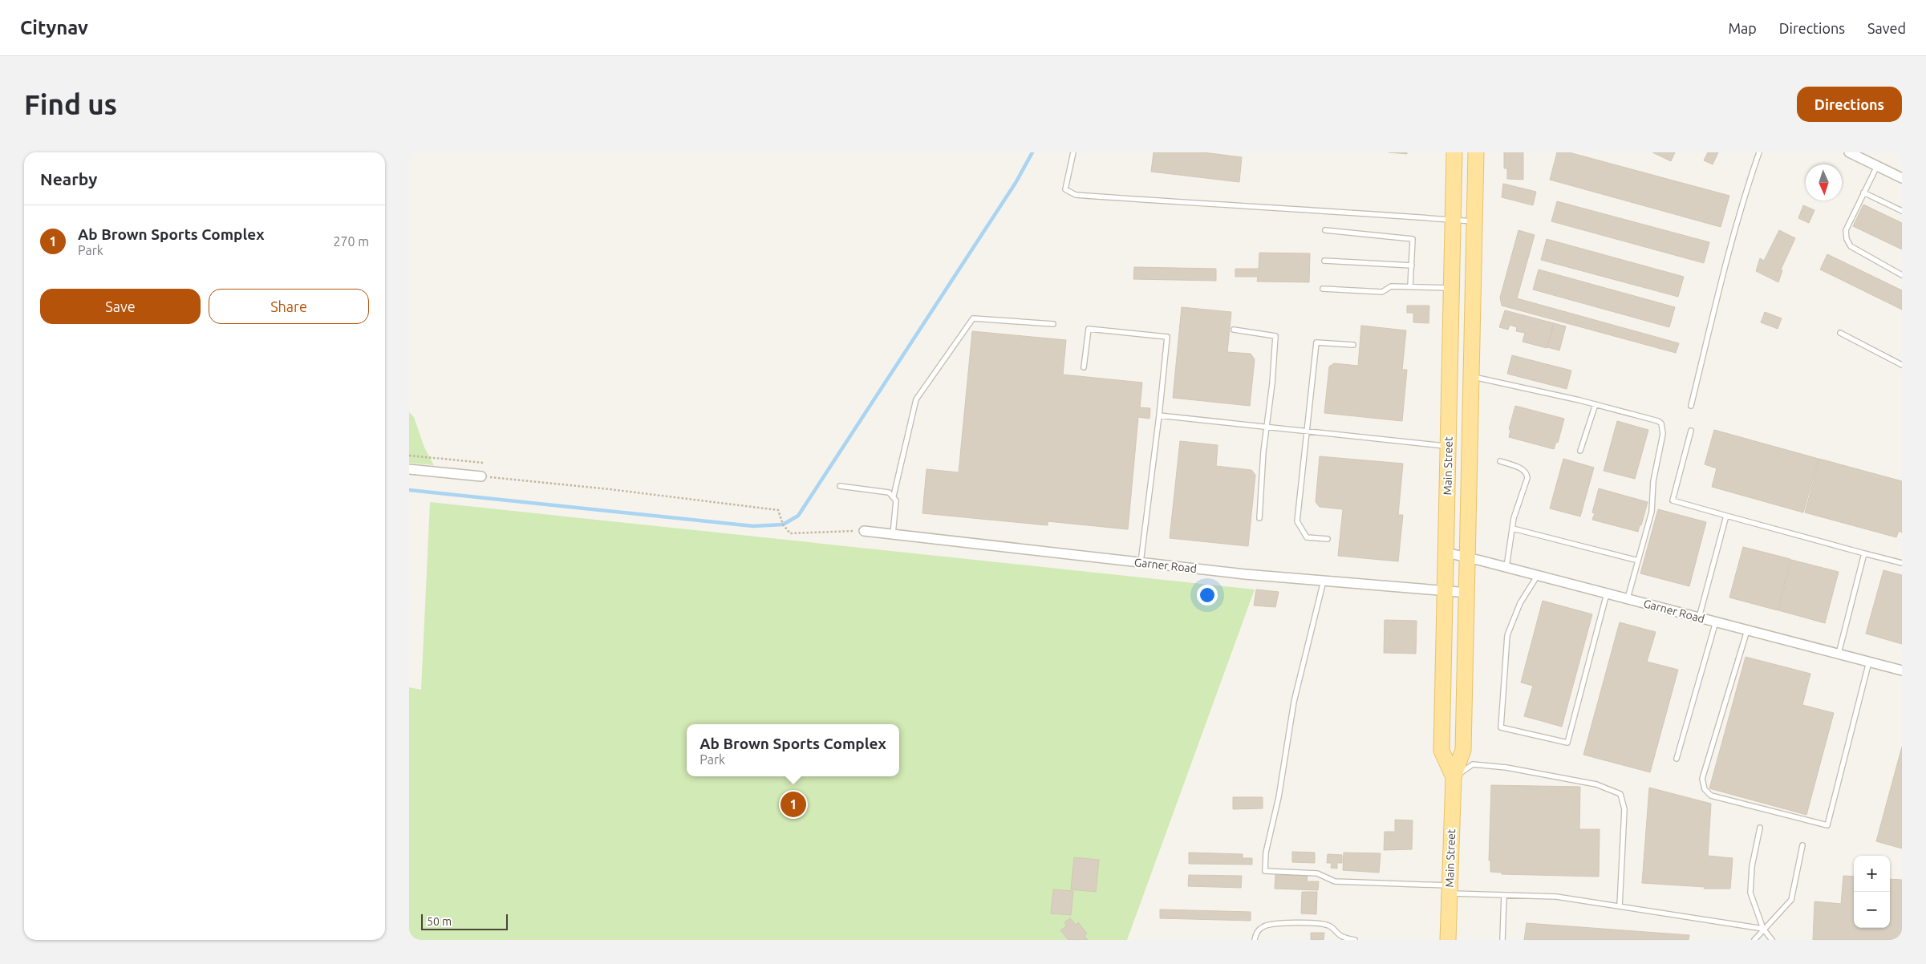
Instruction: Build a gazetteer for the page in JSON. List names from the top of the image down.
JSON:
{
  "streets": {
    "main road": ["Main Street"],
    "street": ["Garner Road"]
  },
  "crossings": [
    ["Main Street", "Garner Road"]
  ],
  "scale_bar": "50 m",
  "north": "bottom",
  "page": {
    "header": "Citynav",
    "nav": ["Map", "Directions", "Saved"],
    "buttons": [
      "Directions",
      ["Save", "Share"]
    ],
    "title": "Find us",
    "heading": "Nearby",
    "list": [
      {
        "mark": "1",
        "name": "Ab Brown Sports Complex",
        "note": "Park",
        "value": "270 m"
      }
    ],
    "popup": ["Ab Brown Sports Complex", "Park"],
    "pins": "1",
    "map_buttons": ["+", "−"],
    "scale": "50 m"
  }
}
